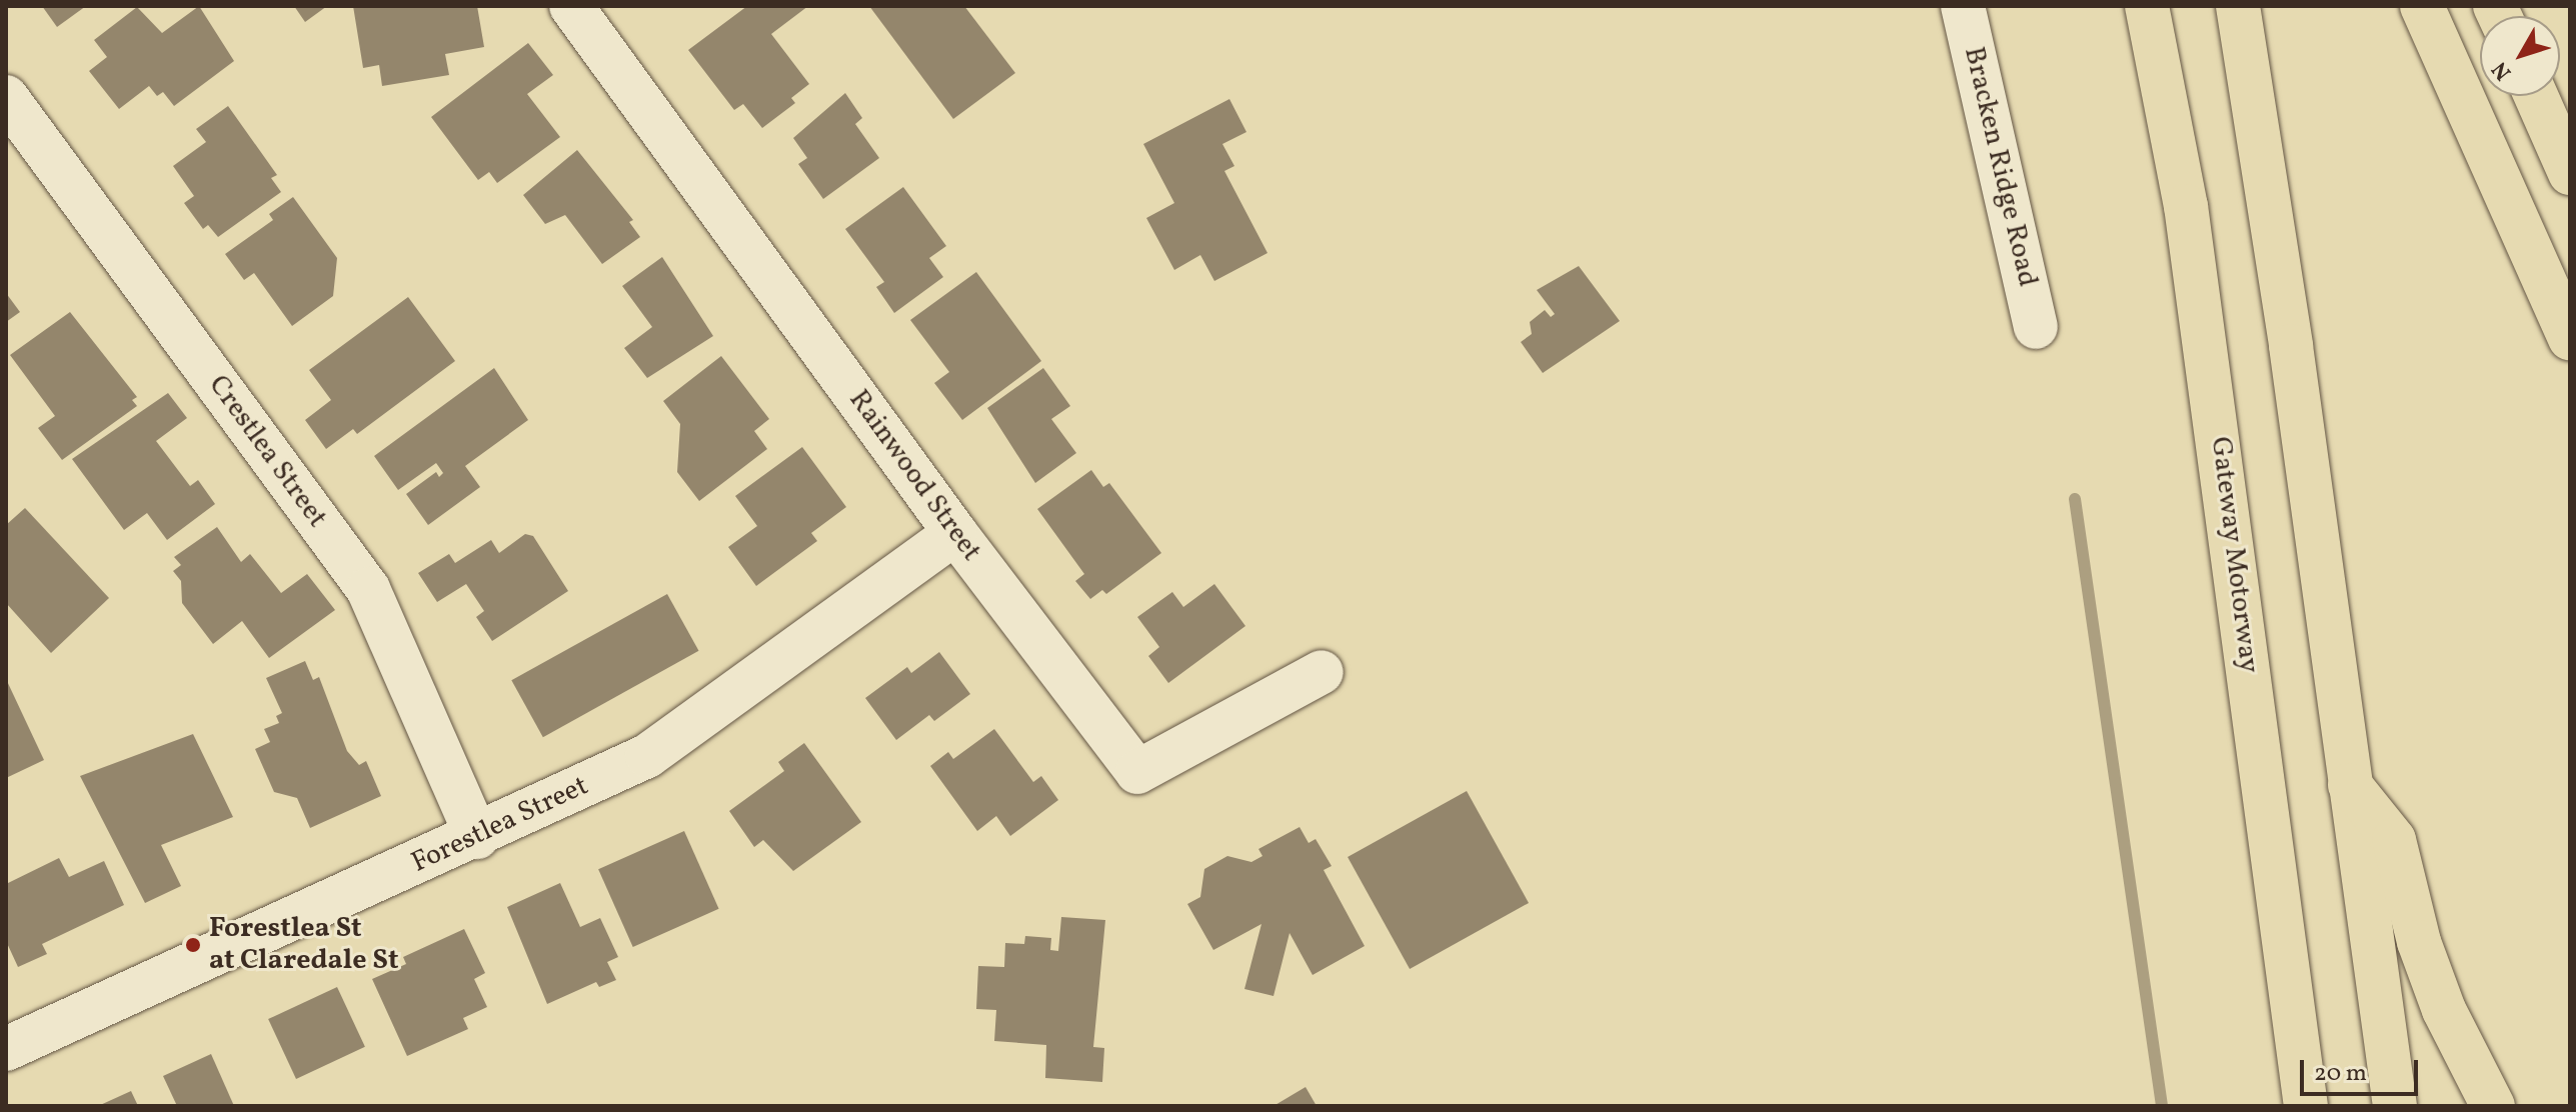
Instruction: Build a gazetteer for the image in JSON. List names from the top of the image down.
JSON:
{
  "streets": {
    "main road": ["Gateway Motorway"],
    "street": [
      "Bracken Ridge Road",
      "Crestlea Street",
      "Rainwood Street",
      "Forestlea Street"
    ]
  },
  "crossings": [
    ["Crestlea Street", "Forestlea Street"],
    ["Rainwood Street", "Forestlea Street"]
  ],
  "places": ["Forestlea St at Claredale St"],
  "scale_bar": "20 m",
  "north": "bottom left"
}
